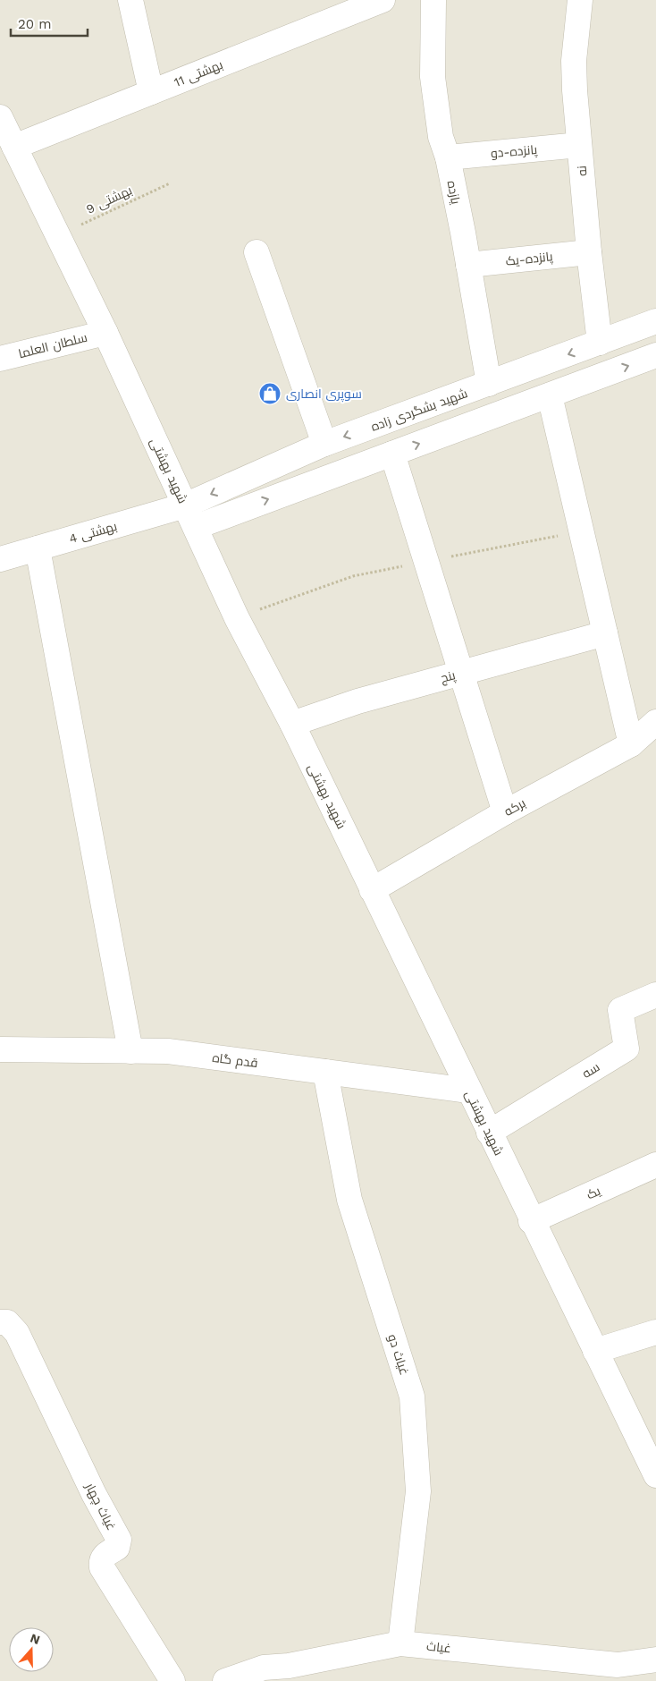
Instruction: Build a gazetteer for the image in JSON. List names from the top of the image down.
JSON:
{
  "streets": {
    "street": [
      "بهشتی 11",
      "پانزده-دو",
      "نه",
      "یازده",
      "پانزده-یک",
      "سلطان العلما",
      "شهید بشگردی زاده",
      "شهید بهشتی",
      "بهشتی 4",
      "پنج",
      "برکه",
      "قدم گاه",
      "سه",
      "یک",
      "غیاث دو",
      "غیاث چهار",
      "غیاث"
    ],
    "path": ["بهشتی 9"]
  },
  "crossings": [
    ["بهشتی 11", "شهید بهشتی"],
    ["پانزده-دو", "نه"],
    ["پانزده-دو", "یازده"],
    ["نه", "پانزده-یک"],
    ["نه", "شهید بشگردی زاده"],
    ["یازده", "پانزده-یک"],
    ["یازده", "شهید بشگردی زاده"],
    ["بهشتی 9", "شهید بهشتی"],
    ["سلطان العلما", "شهید بهشتی"],
    ["شهید بشگردی زاده", "شهید بهشتی"],
    ["شهید بشگردی زاده", "بهشتی 4"],
    ["شهید بهشتی", "بهشتی 4"],
    ["شهید بهشتی", "پنج"],
    ["شهید بهشتی", "برکه"],
    ["شهید بهشتی", "قدم گاه"],
    ["شهید بهشتی", "سه"],
    ["شهید بهشتی", "یک"],
    ["قدم گاه", "غیاث دو"],
    ["غیاث دو", "غیاث"]
  ],
  "places": {
    "shop": ["سوپری انصاری"]
  },
  "scale_bar": "20 m",
  "north": "top"
}
